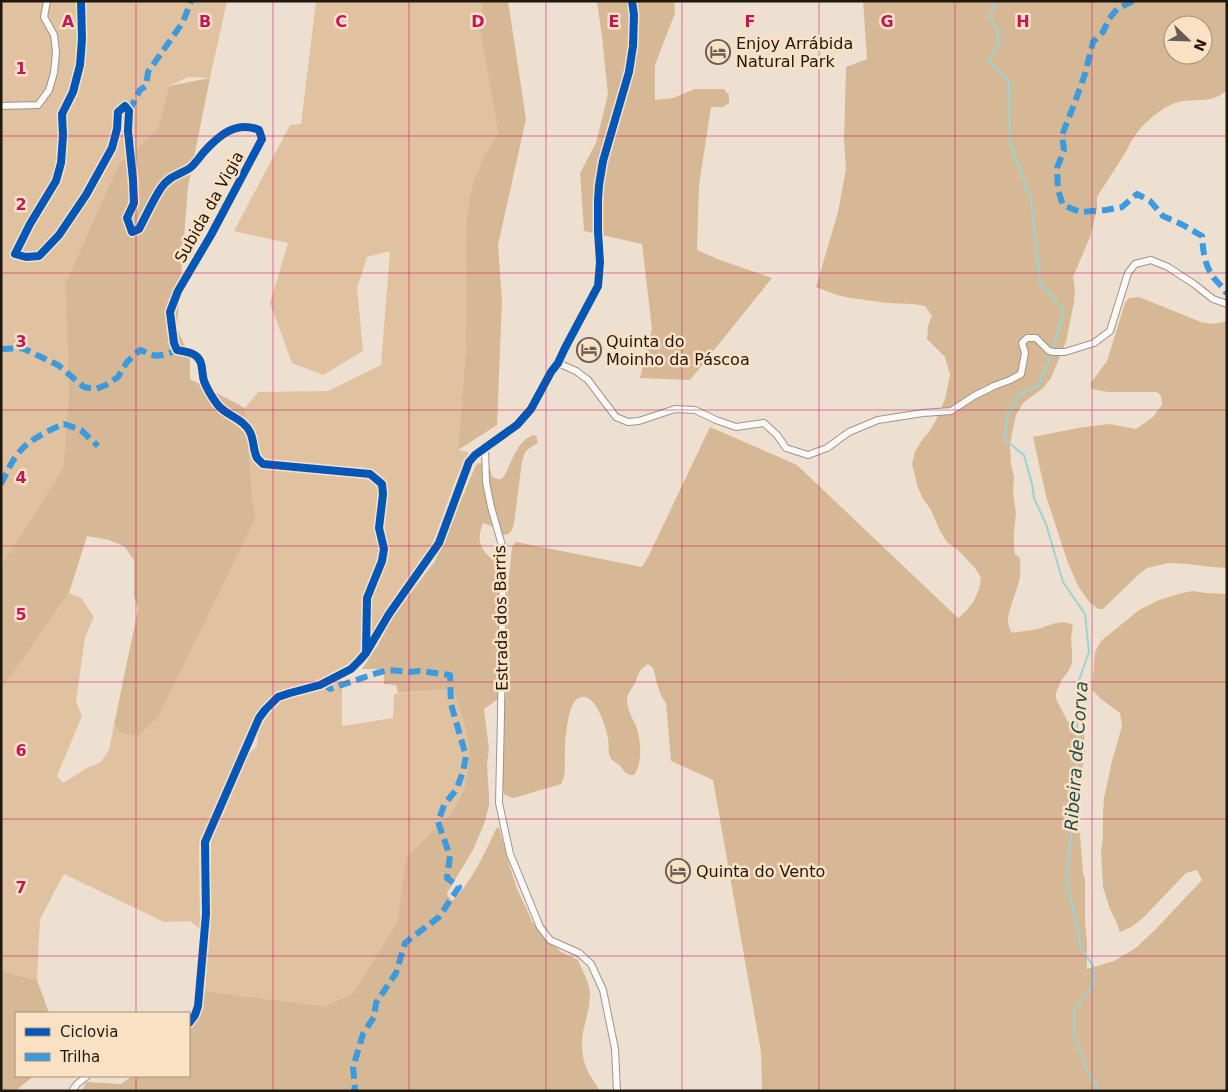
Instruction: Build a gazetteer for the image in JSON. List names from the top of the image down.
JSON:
{
  "streets": {
    "street": ["Subida da Vigia", "Estrada dos Barris"]
  },
  "water": ["Ribeira de Corva"],
  "places": {
    "hotel": ["Enjoy Arrábida Natural Park", "Quinta do Moinho da Páscoa", "Quinta do Vento"]
  },
  "legend": ["Ciclovia", "Trilha"],
  "north": "bottom right",
  "grid": {
    "columns": [
      "A",
      "B",
      "C",
      "D",
      "E",
      "F",
      "G",
      "H"
    ],
    "rows": [
      "1",
      "2",
      "3",
      "4",
      "5",
      "6",
      "7"
    ]
  }
}
